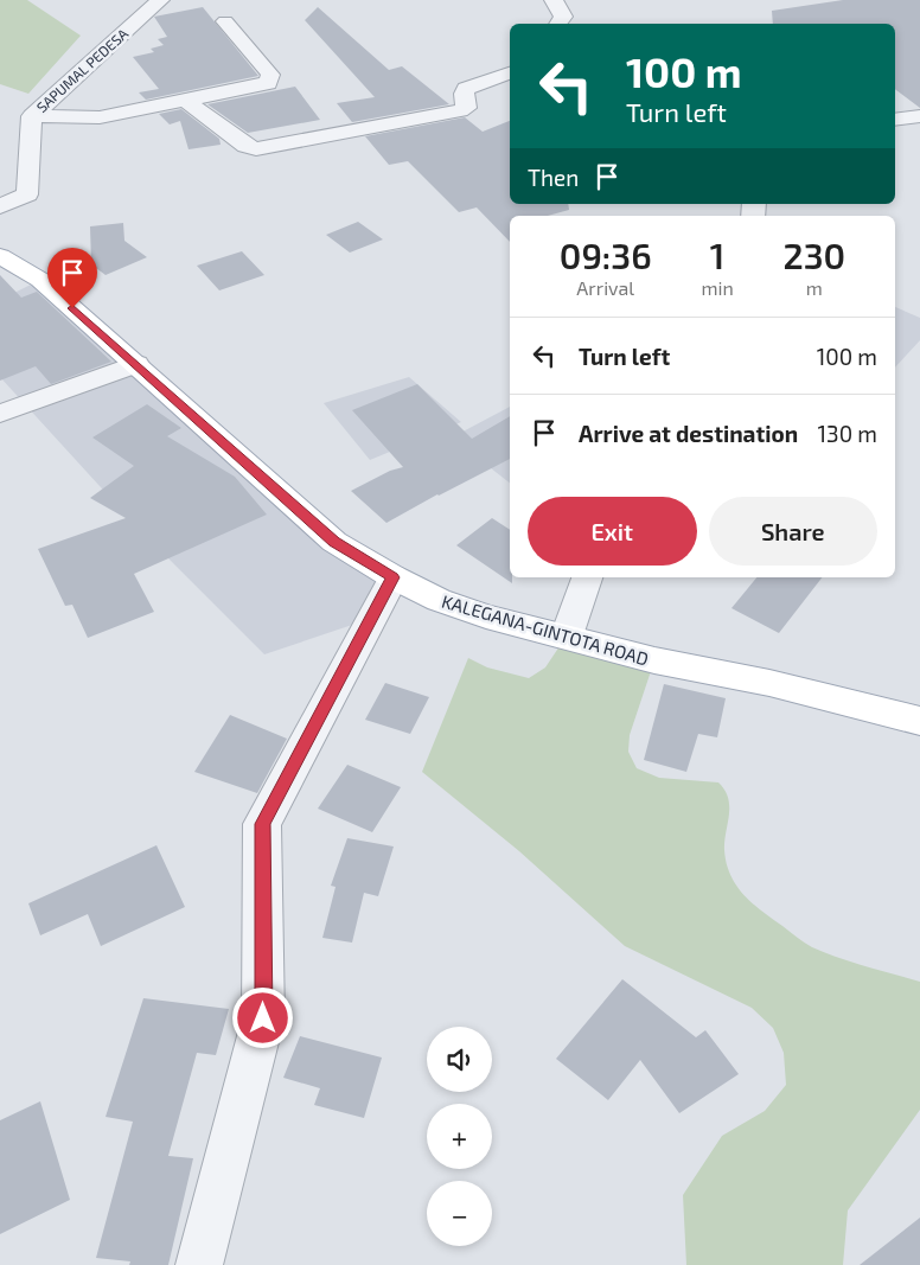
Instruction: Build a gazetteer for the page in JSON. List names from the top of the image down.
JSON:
{
  "streets": {
    "main road": ["KALEGANA-GINTOTA ROAD"],
    "street": ["SAPUMAL PEDESA"]
  },
  "page": {
    "turn": ["100 m", "Turn left"],
    "then": "Then",
    "eta": [
      "09:36",
      "Arrival",
      "1",
      "min",
      "230",
      "m"
    ],
    "list": [
      {
        "name": "Turn left",
        "value": "100 m"
      },
      {
        "name": "Arrive at destination",
        "value": "130 m"
      }
    ],
    "buttons": ["Exit", "Share"],
    "map_buttons": ["+", "−"]
  }
}
